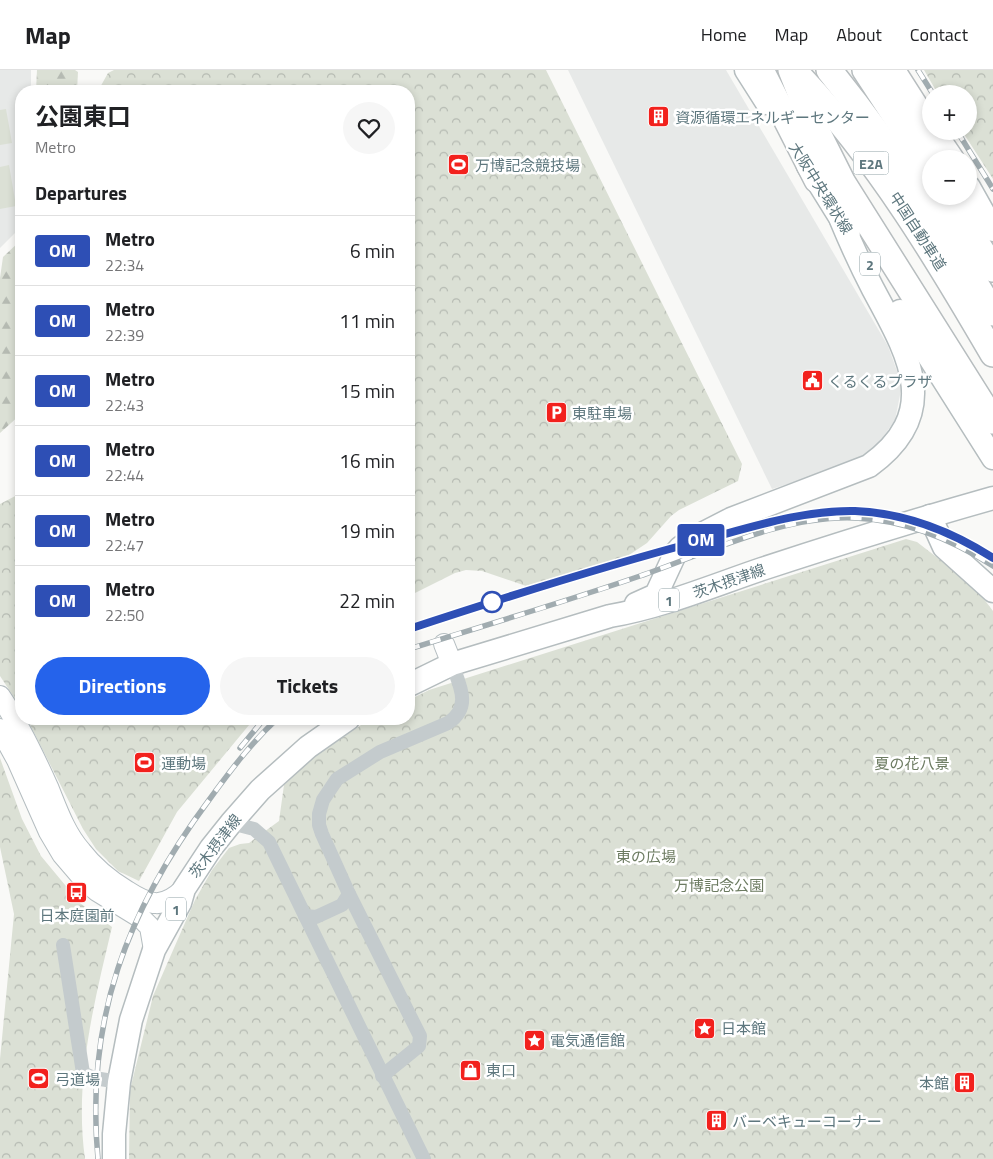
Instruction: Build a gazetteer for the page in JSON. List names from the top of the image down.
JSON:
{
  "streets": {
    "highway": ["E2A", "中国自動車道"],
    "main road": [
      "大阪中央環状線",
      "2",
      "茨木摂津線",
      "1"
    ]
  },
  "parks": ["夏の花八景", "東の広場", "万博記念公園"],
  "places": {
    "building": ["資源循環エネルギーセンター", "本館", "バーベキューコーナー"],
    "sports": ["万博記念競技場", "運動場", "弓道場"],
    "public building": ["くるくるプラザ"],
    "parking": ["東駐車場"],
    "bus stop": ["日本庭園前"],
    "place": ["日本館", "電気通信館"],
    "shop": ["東口"]
  },
  "lines": ["metro line OM"],
  "page": {
    "header": "Map",
    "nav": [
      "Home",
      "Map",
      "About",
      "Contact"
    ],
    "on_map": "OM",
    "map_buttons": ["+", "−"],
    "heading": [
      ["公園東口", "Metro"],
      "Departures"
    ],
    "list": [
      {
        "mark": "OM",
        "name": "Metro",
        "note": "22:34",
        "value": "6 min"
      },
      {
        "mark": "OM",
        "name": "Metro",
        "note": "22:39",
        "value": "11 min"
      },
      {
        "mark": "OM",
        "name": "Metro",
        "note": "22:43",
        "value": "15 min"
      },
      {
        "mark": "OM",
        "name": "Metro",
        "note": "22:44",
        "value": "16 min"
      },
      {
        "mark": "OM",
        "name": "Metro",
        "note": "22:47",
        "value": "19 min"
      },
      {
        "mark": "OM",
        "name": "Metro",
        "note": "22:50",
        "value": "22 min"
      }
    ],
    "buttons": ["Directions", "Tickets"]
  }
}
